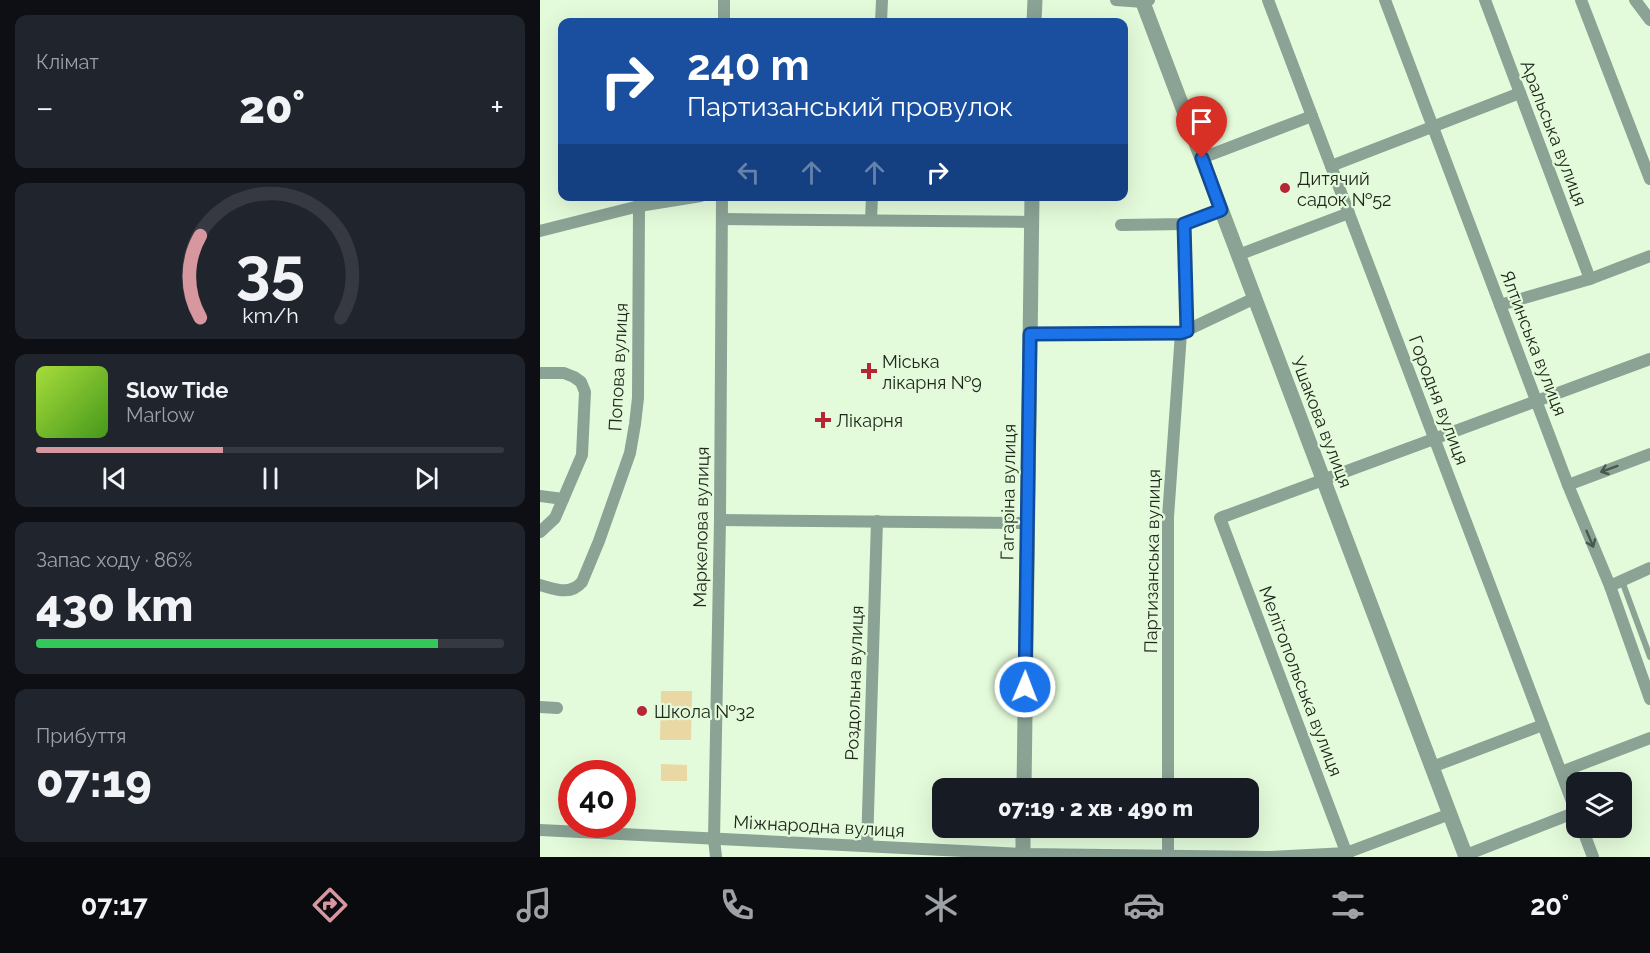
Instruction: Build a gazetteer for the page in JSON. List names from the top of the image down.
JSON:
{
  "streets": {
    "street": [
      "Аральська вулиця",
      "Ялтинська вулиця",
      "Попова вулиця",
      "Городня вулиця",
      "Ушакова вулиця",
      "Гагаріна вулиця",
      "Маркелова вулиця",
      "Партизанська вулиця",
      "Мелітопольська вулиця",
      "Роздольна вулиця",
      "Міжнародна вулиця"
    ]
  },
  "crossings": [
    ["Ушакова вулиця", "Мелітопольська вулиця"],
    ["Ушакова вулиця", "Міжнародна вулиця"],
    ["Маркелова вулиця", "Міжнародна вулиця"],
    ["Мелітопольська вулиця", "Міжнародна вулиця"],
    ["Роздольна вулиця", "Міжнародна вулиця"]
  ],
  "places": {
    "other": ["Дитячий садок №52", "Школа №32"],
    "health": ["Міська лікарня №9", "Лікарня"]
  },
  "page": {
    "tile": [
      "Клімат",
      ["Запас ходу · 86%", "430 km"],
      ["Прибуття", "07:19"]
    ],
    "turn": ["240 m", "Партизанський провулок"],
    "heat": ["−", "20°", "+"],
    "song": ["Slow Tide", "Marlow"],
    "limit": "40",
    "trip": "07:19 · 2 хв · 490 m",
    "tabs": ["07:17", "20°"],
    "gauge": ["35", "km/h"]
  }
}
